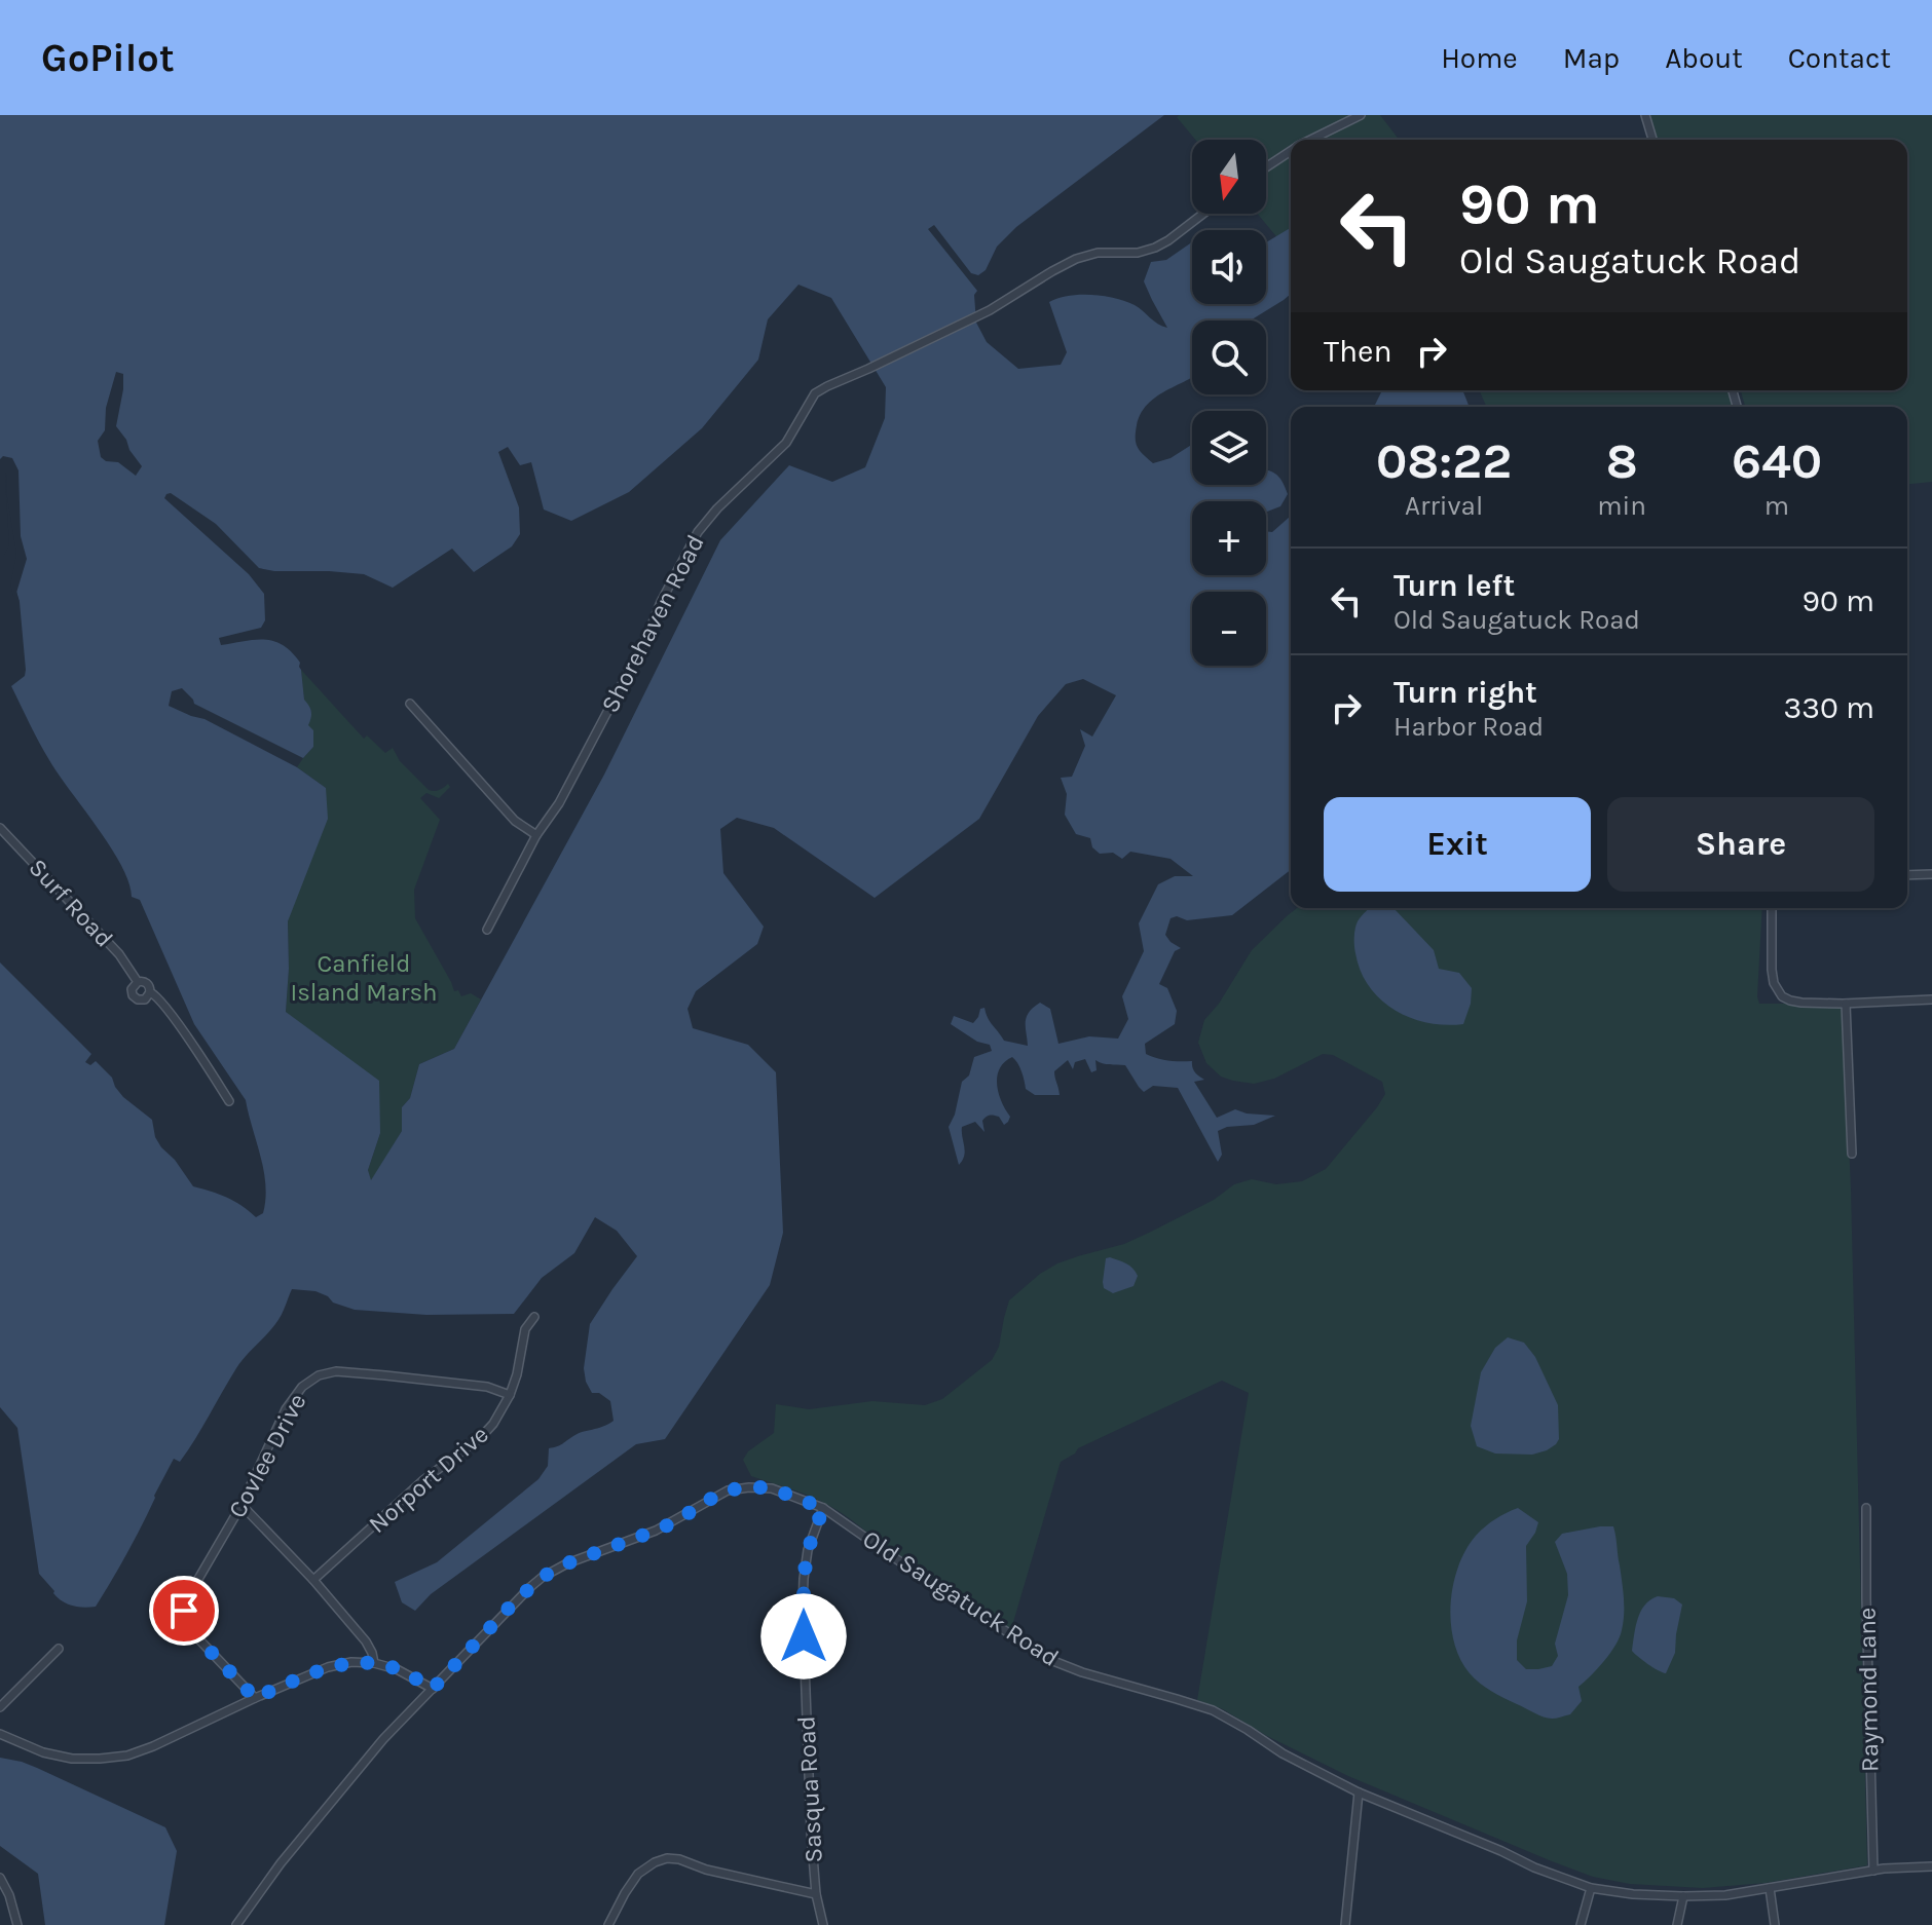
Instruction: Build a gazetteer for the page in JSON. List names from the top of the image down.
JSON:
{
  "streets": {
    "street": [
      "Shorehaven Road",
      "Surf Road",
      "Covlee Drive",
      "Norport Drive",
      "Old Saugatuck Road",
      "Raymond Lane",
      "Sasqua Road"
    ]
  },
  "crossings": [
    ["Covlee Drive", "Norport Drive"],
    ["Old Saugatuck Road", "Raymond Lane"],
    ["Old Saugatuck Road", "Sasqua Road"]
  ],
  "parks": ["Canfield Island Marsh"],
  "north": "bottom",
  "page": {
    "header": "GoPilot",
    "nav": [
      "Home",
      "Map",
      "About",
      "Contact"
    ],
    "map_buttons": ["+", "−"],
    "turn": ["90 m", "Old Saugatuck Road"],
    "then": "Then",
    "eta": [
      "08:22",
      "Arrival",
      "8",
      "min",
      "640",
      "m"
    ],
    "list": [
      {
        "name": "Turn left",
        "note": "Old Saugatuck Road",
        "value": "90 m"
      },
      {
        "name": "Turn right",
        "note": "Harbor Road",
        "value": "330 m"
      }
    ],
    "buttons": ["Exit", "Share"]
  }
}
